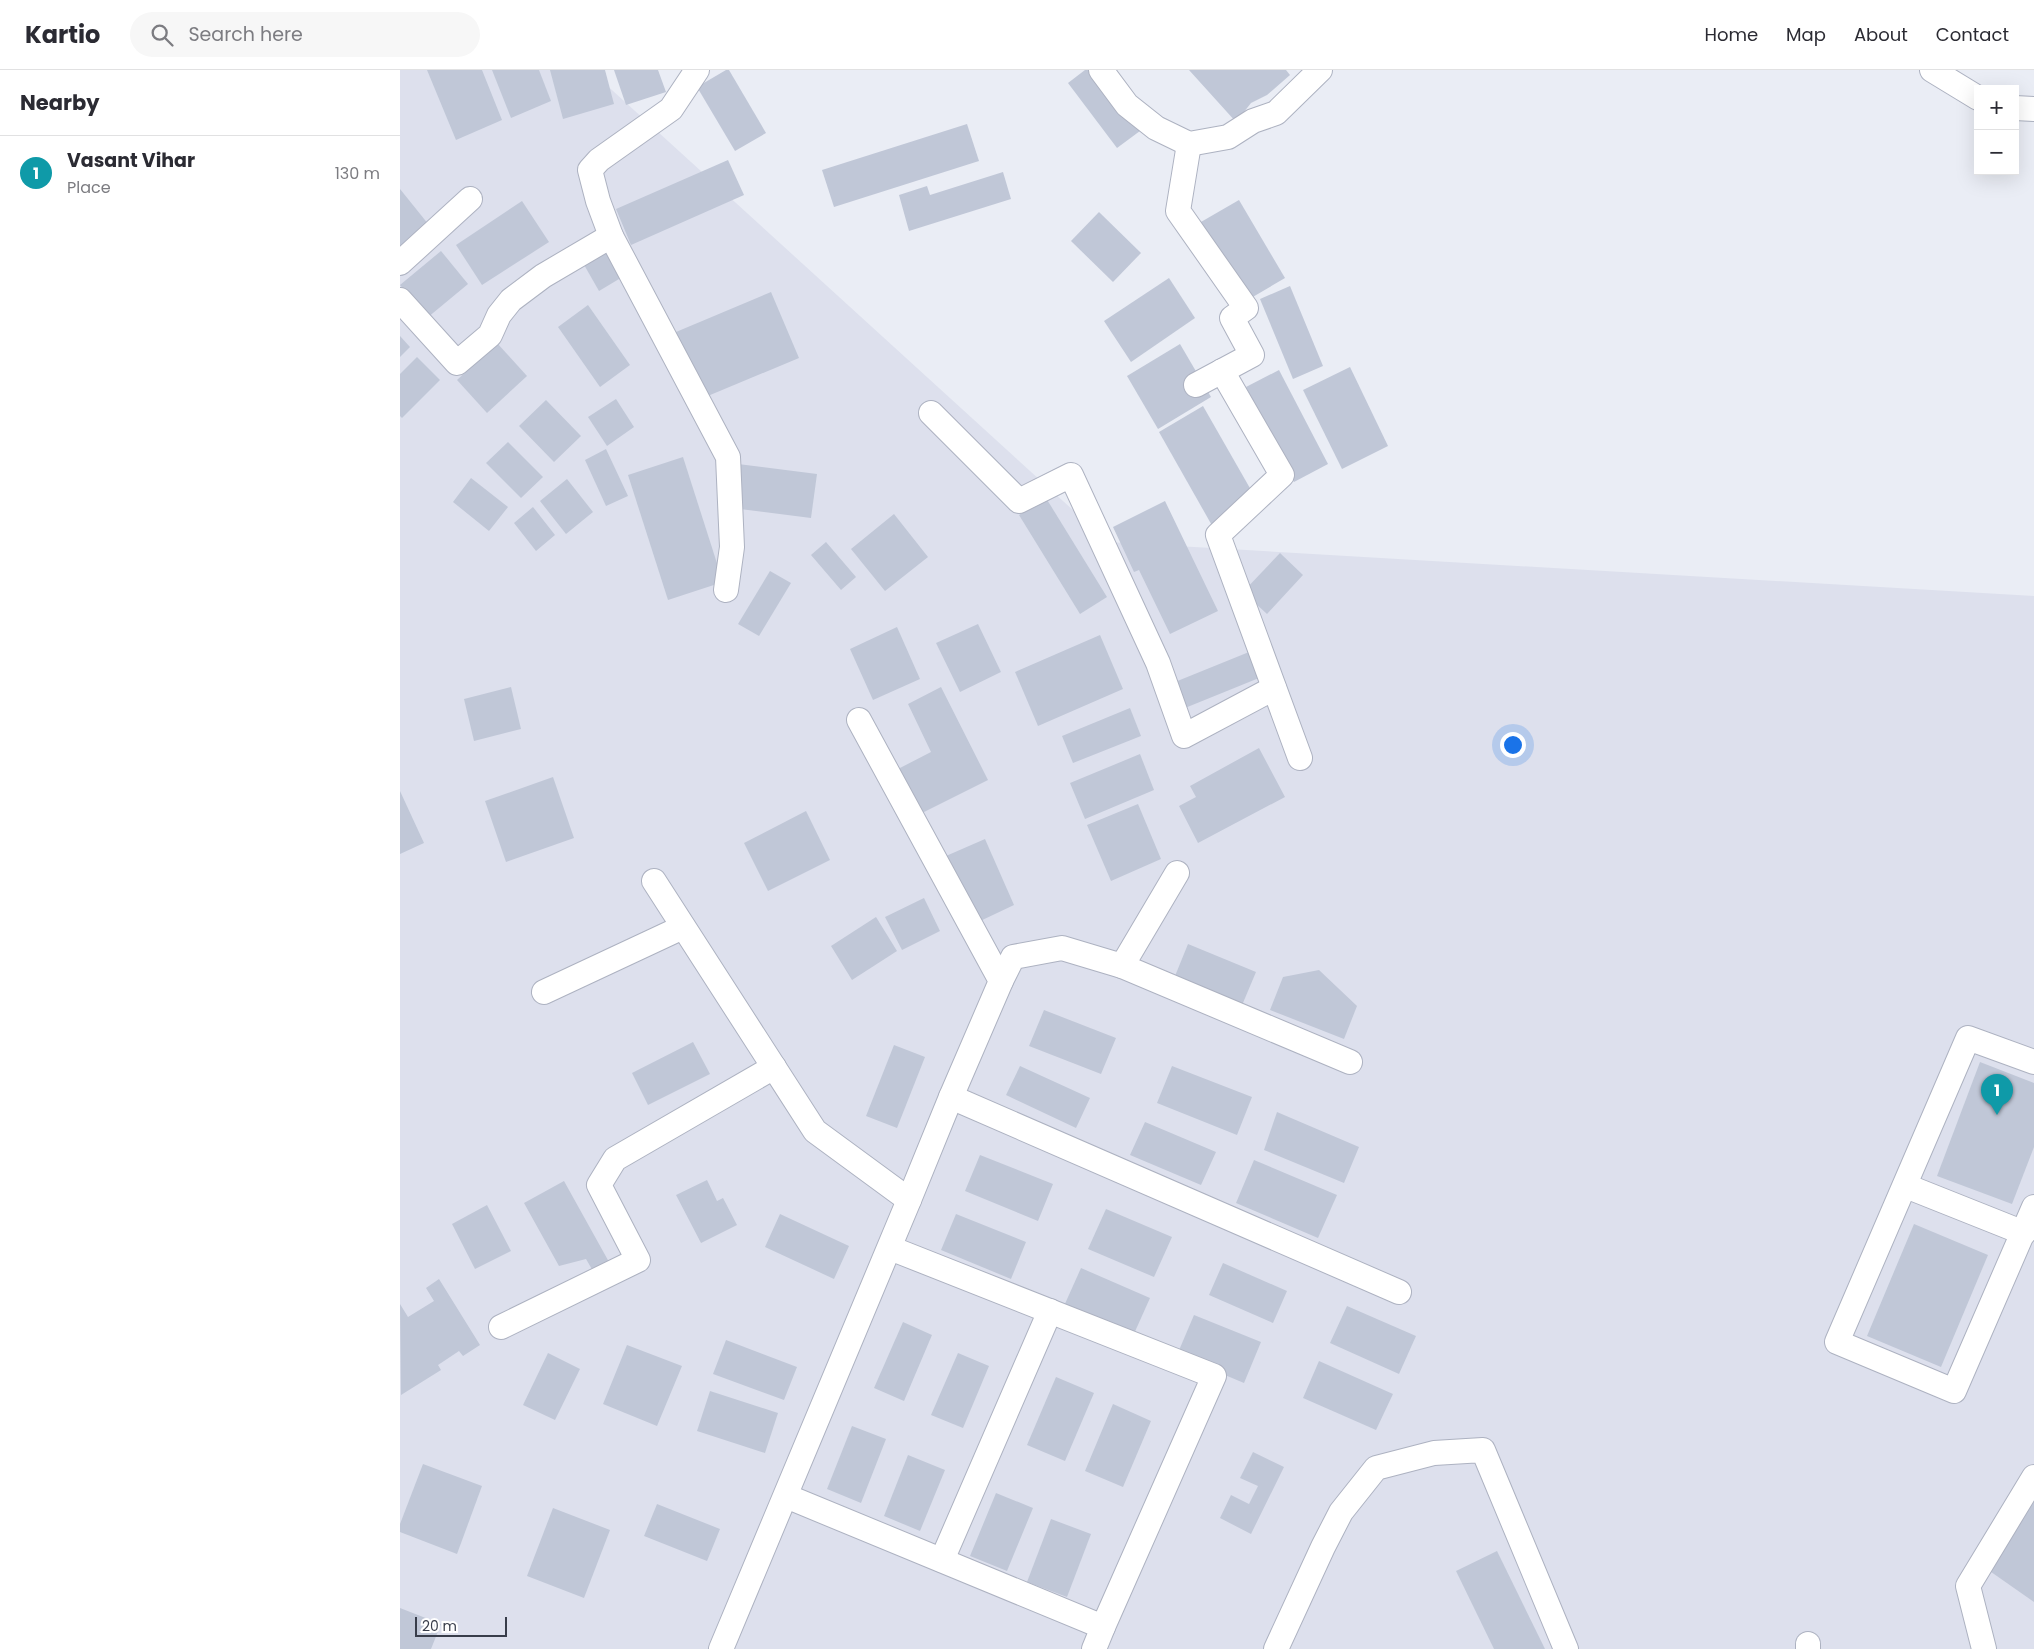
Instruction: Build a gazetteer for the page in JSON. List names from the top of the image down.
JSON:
{
  "scale_bar": "20 m",
  "page": {
    "header": "Kartio",
    "search": "Search here",
    "nav": [
      "Home",
      "Map",
      "About",
      "Contact"
    ],
    "heading": "Nearby",
    "map_buttons": ["+", "−"],
    "list": [
      {
        "mark": "1",
        "name": "Vasant Vihar",
        "note": "Place",
        "value": "130 m"
      }
    ],
    "pins": "1",
    "scale": "20 m"
  }
}
